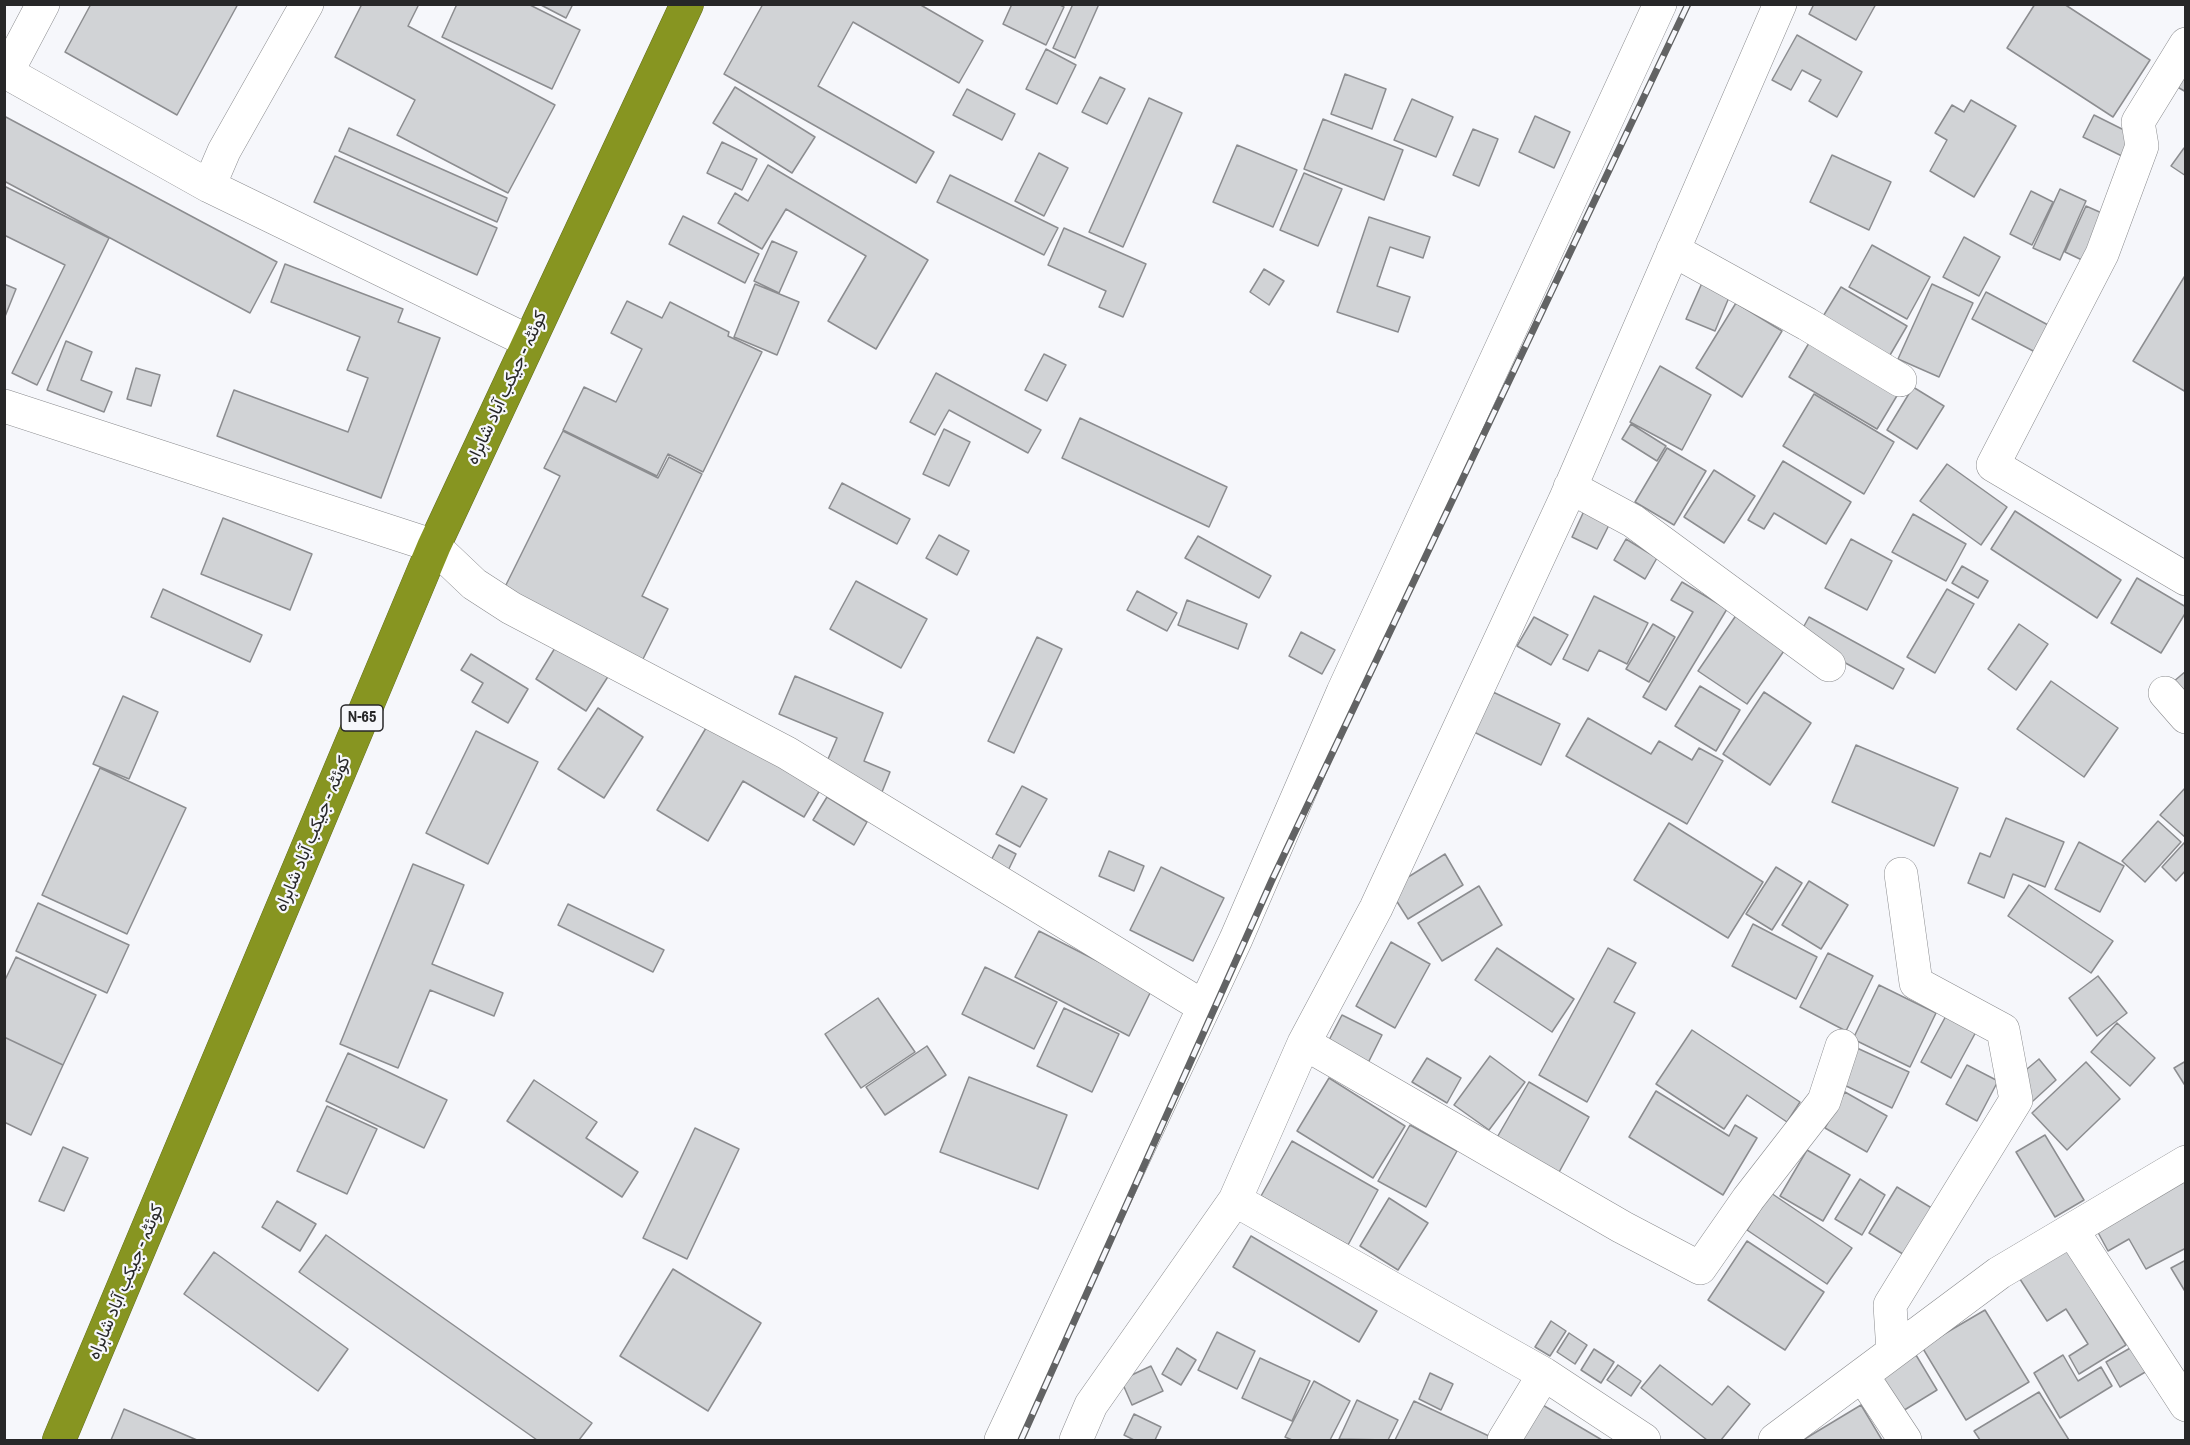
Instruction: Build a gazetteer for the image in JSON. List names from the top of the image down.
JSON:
{
  "streets": {
    "highway": ["کوئٹہ - جیکب آباد شاہراہ", "N-65"]
  }
}
